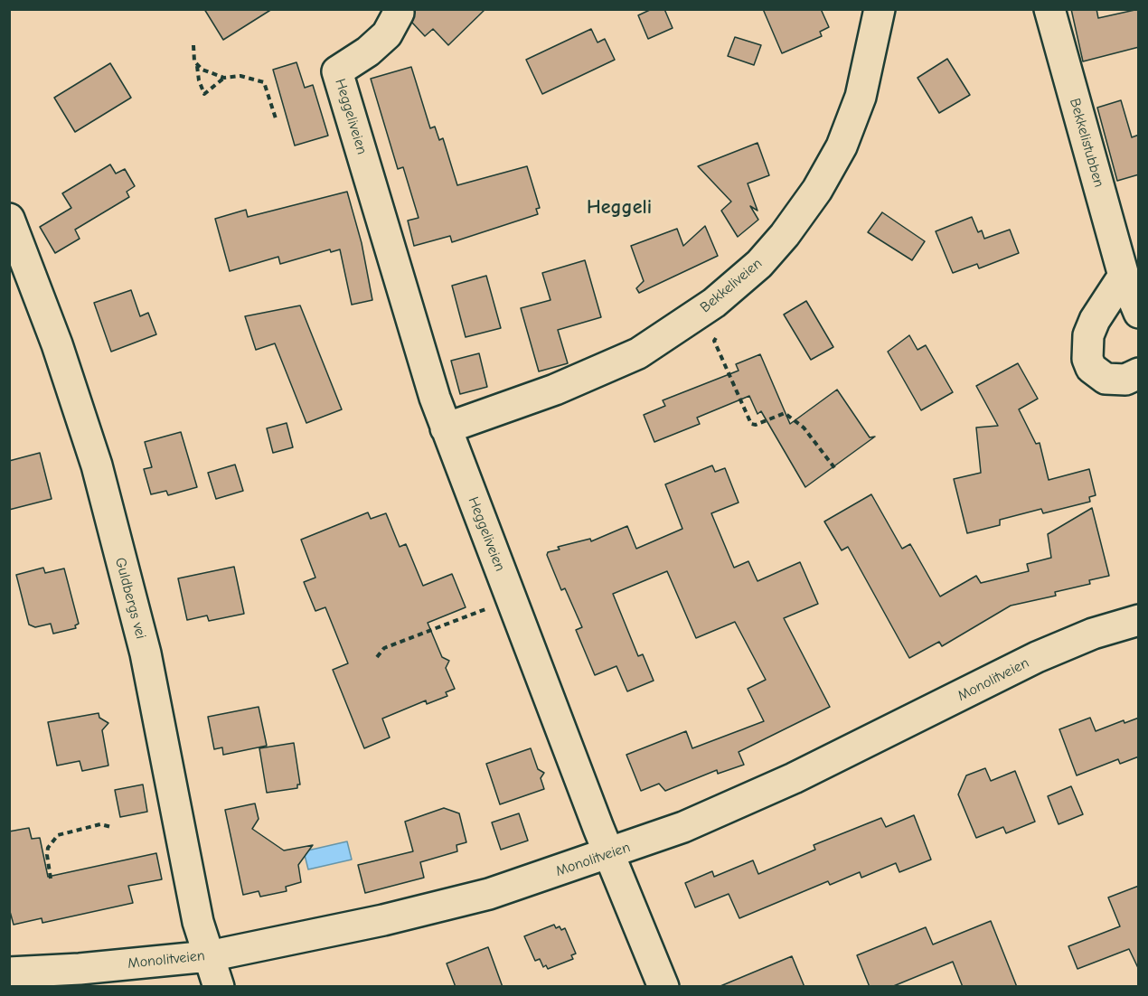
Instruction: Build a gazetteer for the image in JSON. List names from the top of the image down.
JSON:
{
  "streets": {
    "street": [
      "Heggeliveien",
      "Bekkelistubben",
      "Bekkeliveien",
      "Guldbergs vei",
      "Monolitveien"
    ]
  },
  "crossings": [
    ["Heggeliveien", "Bekkeliveien"],
    ["Heggeliveien", "Monolitveien"],
    ["Guldbergs vei", "Monolitveien"]
  ],
  "districts": ["Heggeli"]
}
